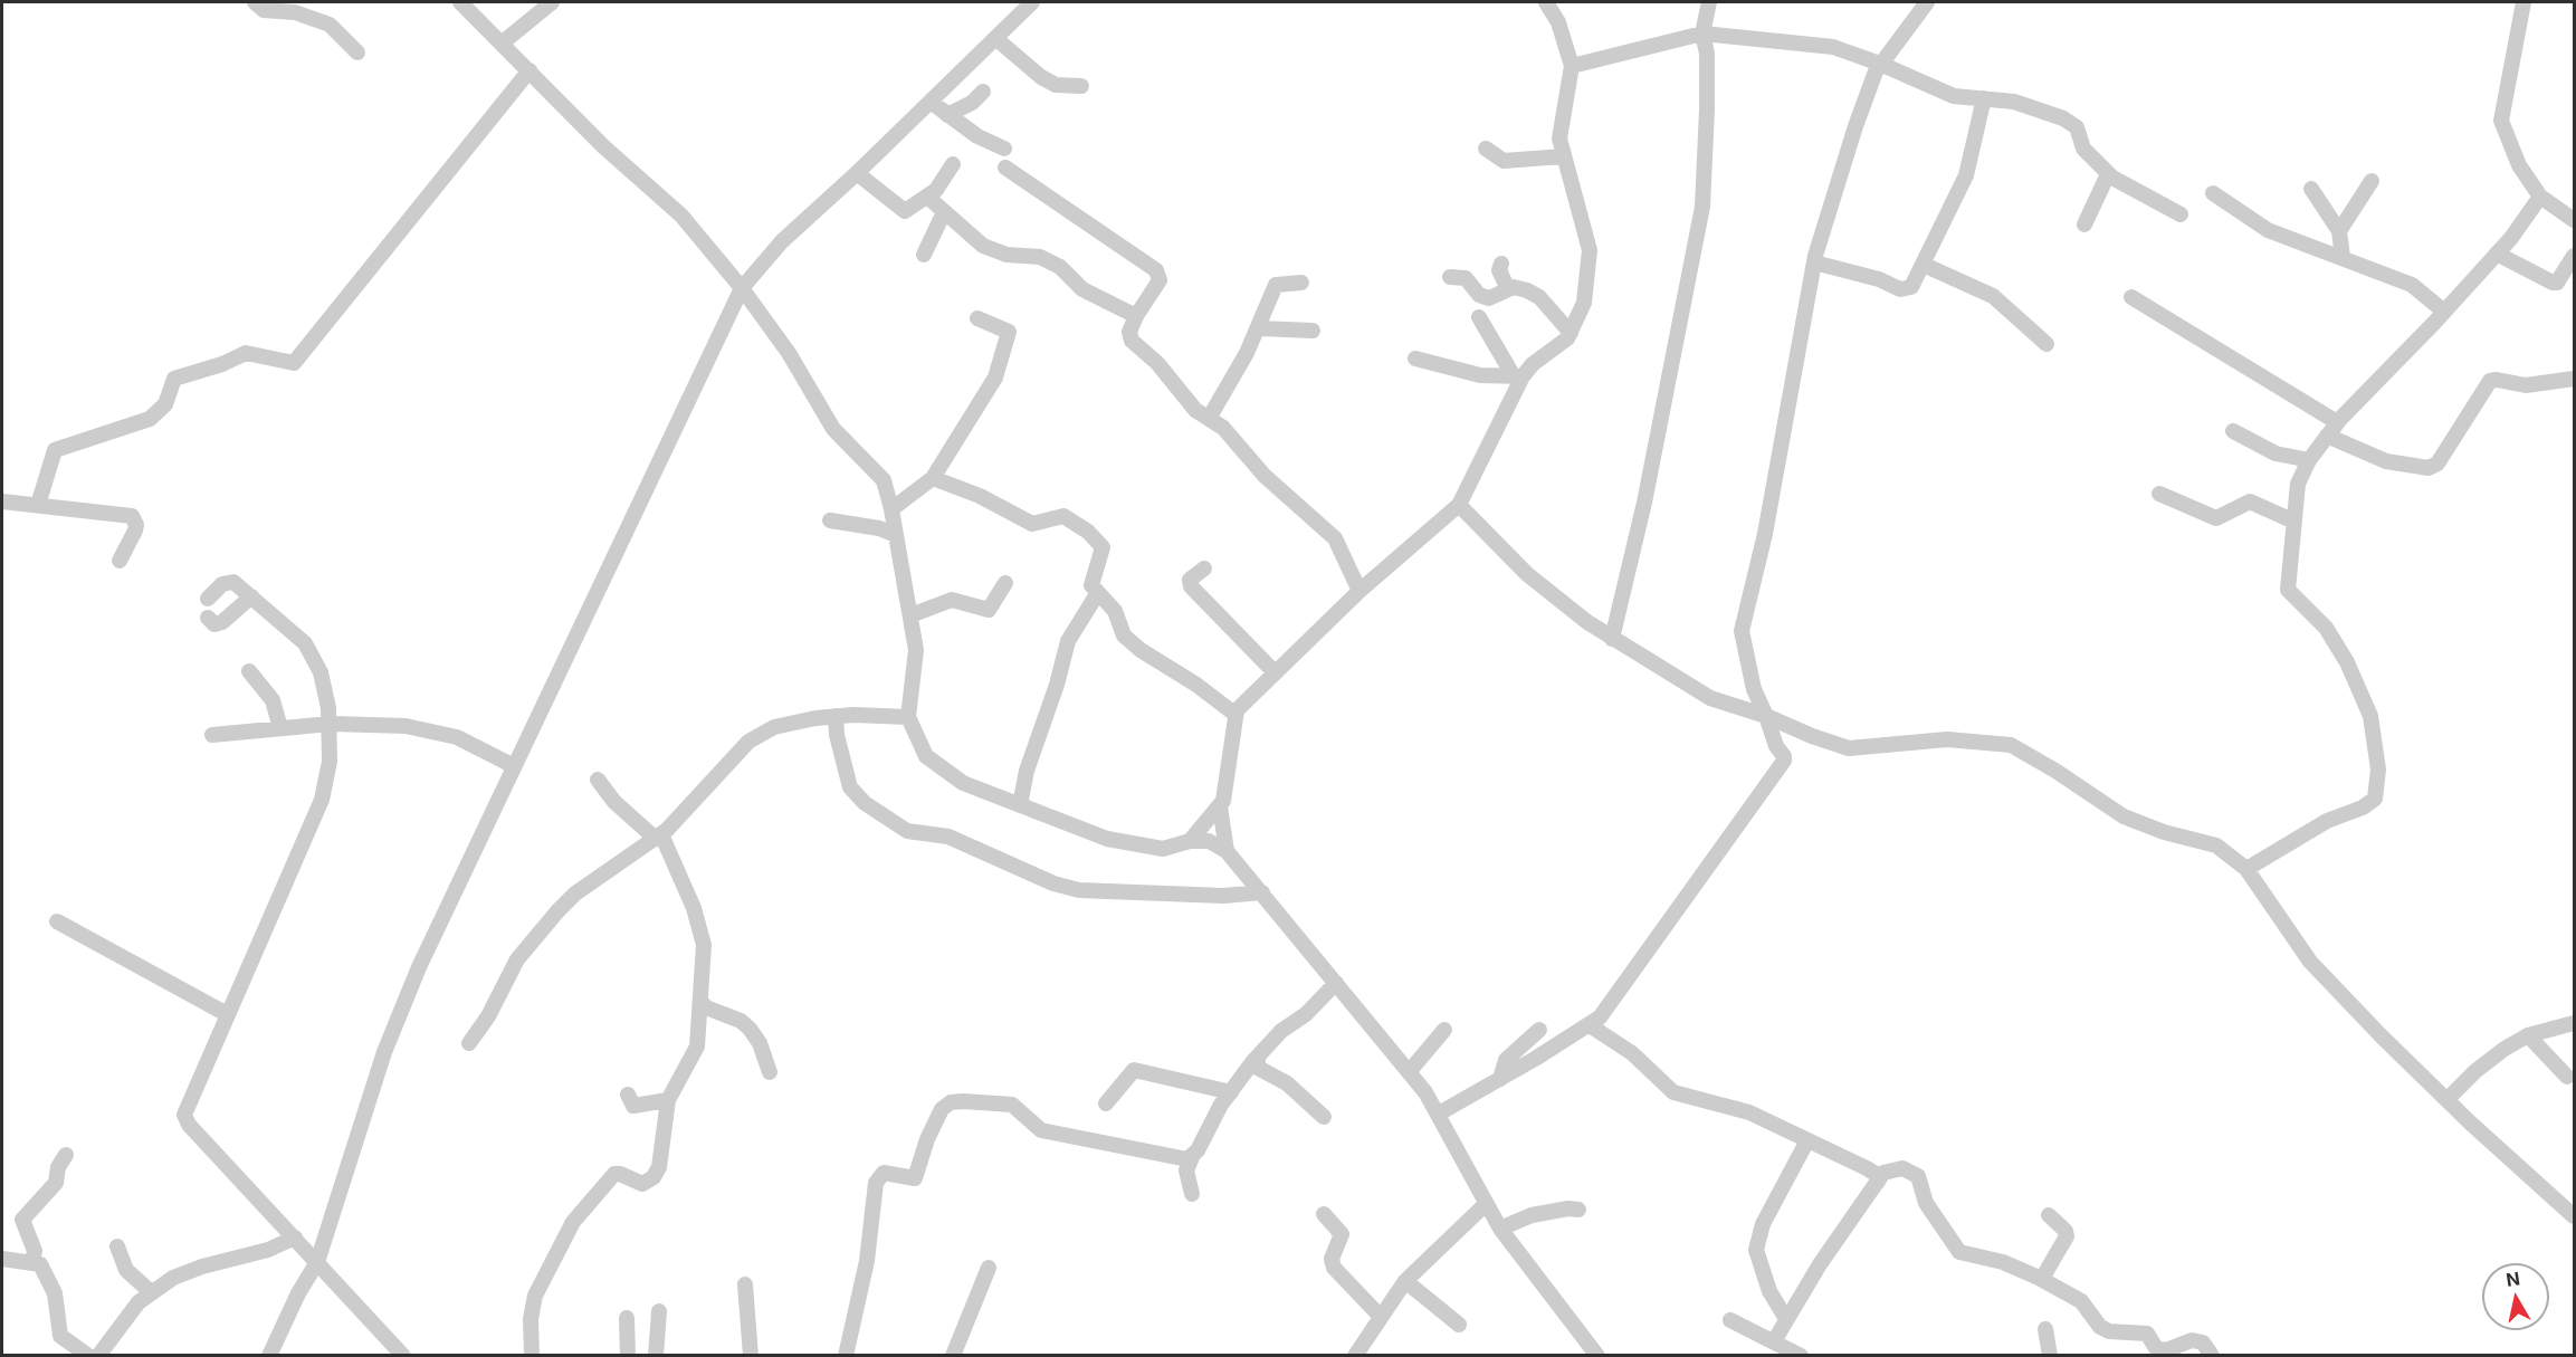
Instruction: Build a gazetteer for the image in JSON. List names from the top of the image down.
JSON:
{
  "north": "top"
}
